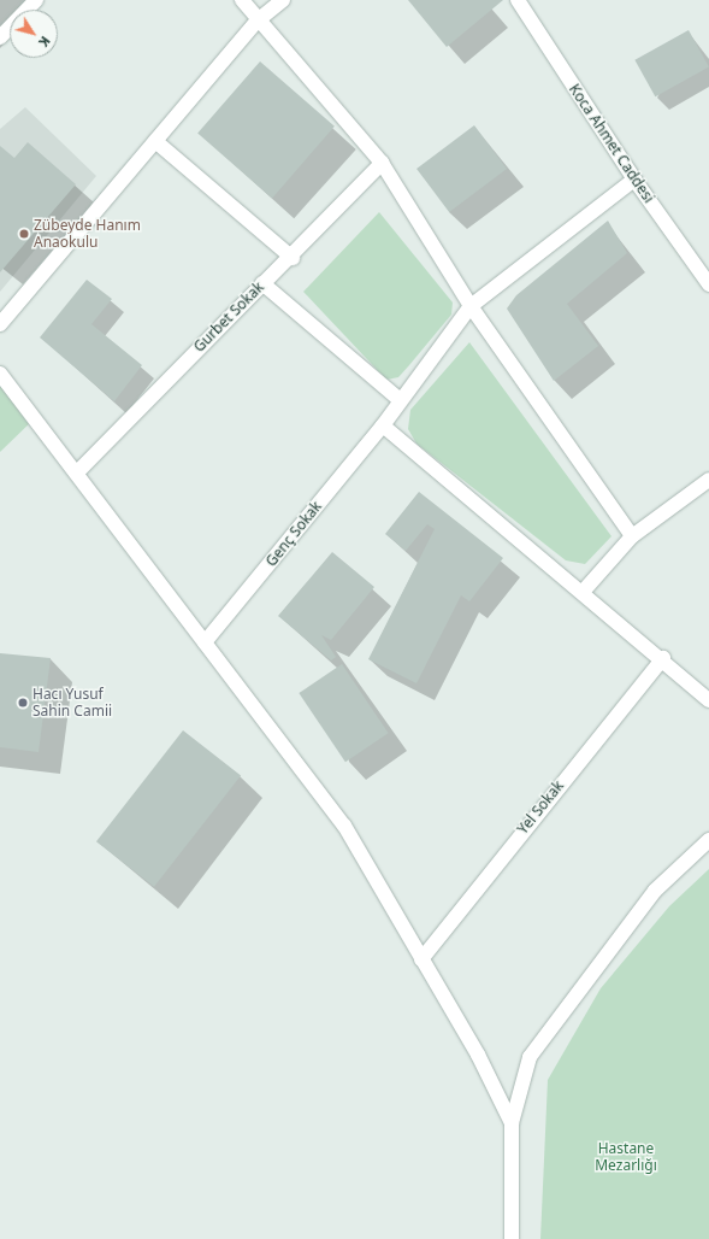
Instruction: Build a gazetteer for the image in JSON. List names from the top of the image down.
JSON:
{
  "streets": {
    "street": [
      "Koca Ahmet Caddesi",
      "Gurbet Sokak",
      "Genç Sokak",
      "Yel Sokak"
    ]
  },
  "crossings": [
    ["Koca Ahmet Caddesi", "Genç Sokak"]
  ],
  "parks": ["Hastane Mezarlığı"],
  "places": ["Zübeyde Hanım Anaokulu", "Hacı Yusuf Sahin Camii"],
  "north": "bottom right"
}
